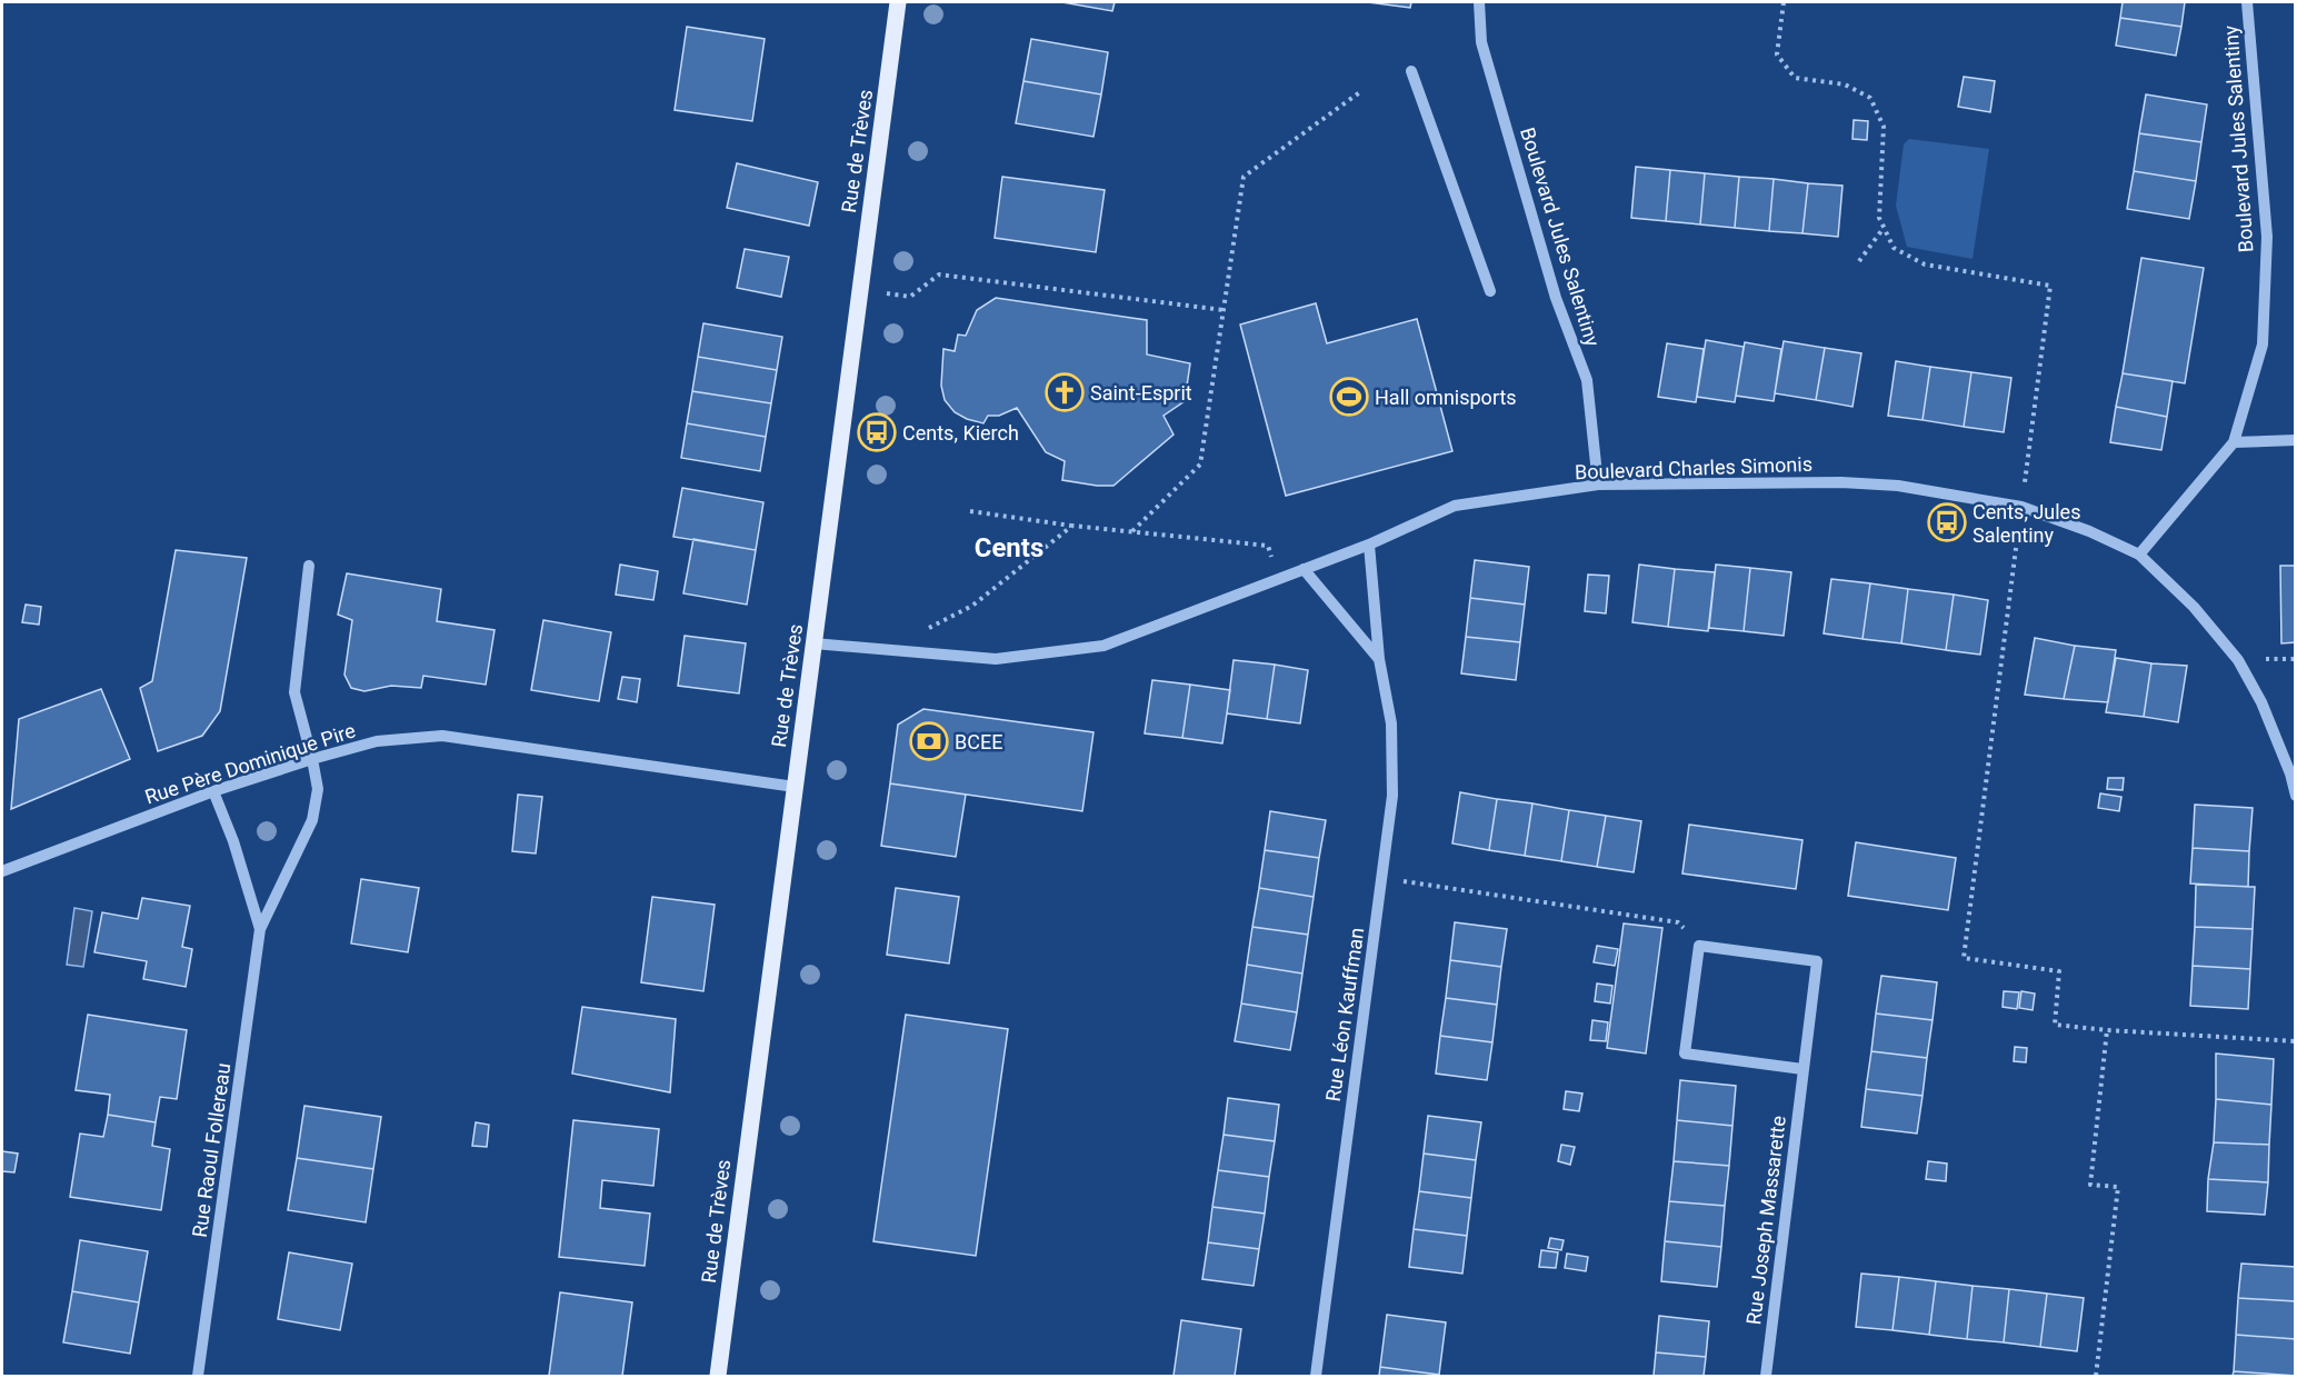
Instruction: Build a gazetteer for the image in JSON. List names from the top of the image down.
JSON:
{
  "streets": {
    "main road": ["Rue de Trèves"],
    "street": [
      "Boulevard Jules Salentiny",
      "Boulevard Charles Simonis",
      "Rue Père Dominique Pire",
      "Rue Léon Kauffman",
      "Rue Raoul Follereau",
      "Rue Joseph Massarette"
    ]
  },
  "crossings": [
    ["Boulevard Jules Salentiny", "Boulevard Charles Simonis"],
    ["Rue de Trèves", "Boulevard Charles Simonis"],
    ["Rue de Trèves", "Rue Père Dominique Pire"],
    ["Boulevard Charles Simonis", "Rue Léon Kauffman"],
    ["Rue Père Dominique Pire", "Rue Raoul Follereau"]
  ],
  "districts": ["Cents"],
  "places": {
    "church": ["Saint-Esprit"],
    "sports": ["Hall omnisports"],
    "bus stop": ["Cents, Kierch", "Cents, Jules Salentiny"],
    "bank": ["BCEE"]
  }
}
